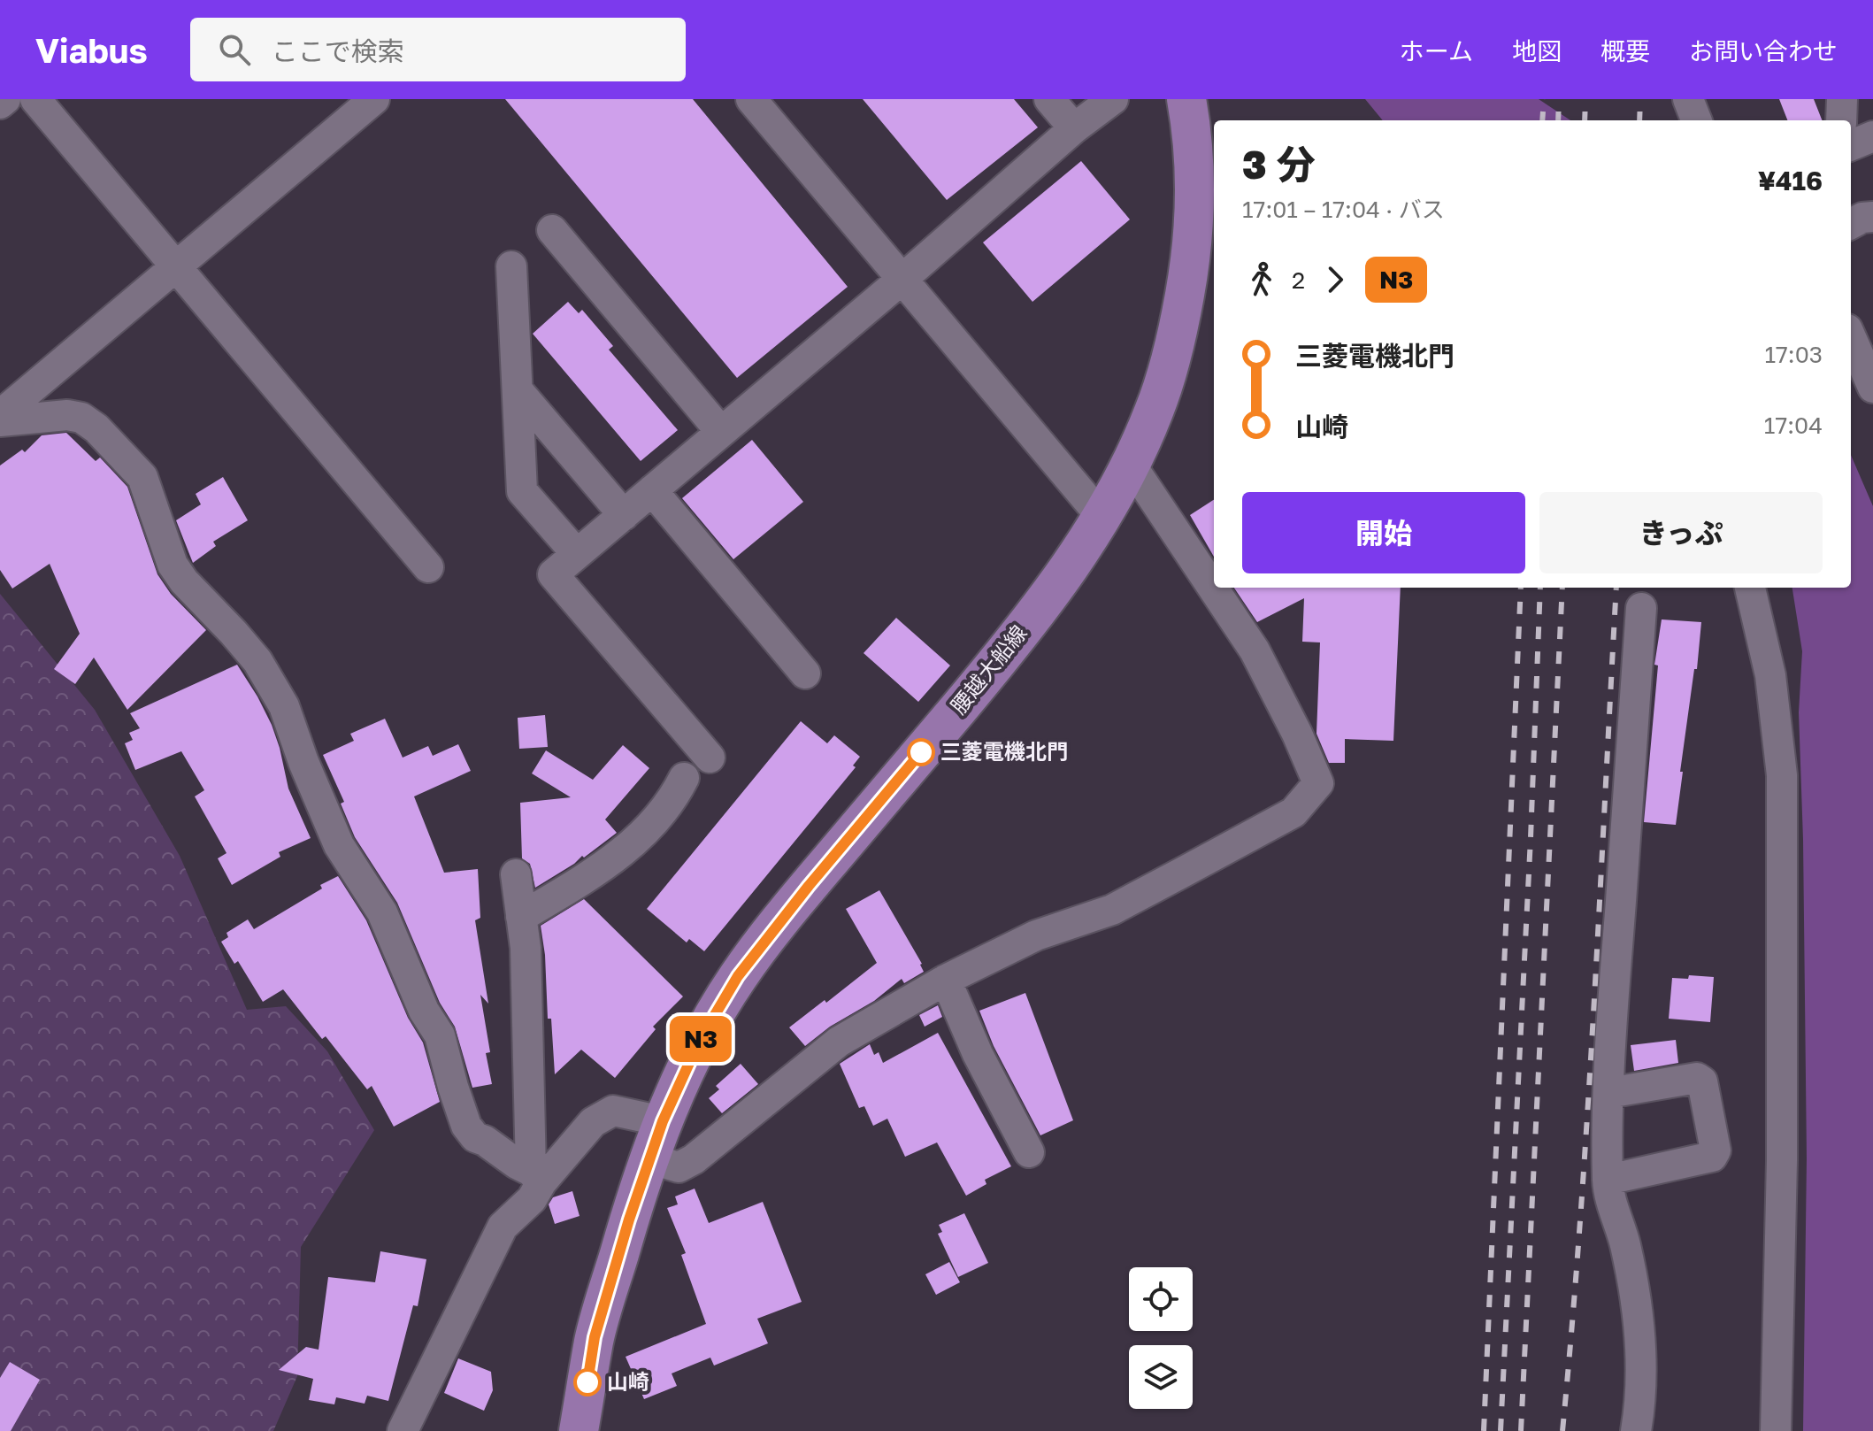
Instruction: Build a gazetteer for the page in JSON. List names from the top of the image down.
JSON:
{
  "streets": {
    "main road": ["腰越大船線"]
  },
  "places": ["三菱電機北門", "山崎"],
  "lines": ["bus line N3"],
  "page": {
    "header": "Viabus",
    "search": "ここで検索",
    "nav": [
      "ホーム",
      "地図",
      "概要",
      "お問い合わせ"
    ],
    "on_map": "N3",
    "heading": ["3 分", "17:01 – 17:04 · バス", "¥416"],
    "legs": ["2", "N3"],
    "list": [
      {
        "name": "三菱電機北門",
        "value": "17:03"
      },
      {
        "name": "山崎",
        "value": "17:04"
      }
    ],
    "buttons": ["開始", "きっぷ"]
  }
}
